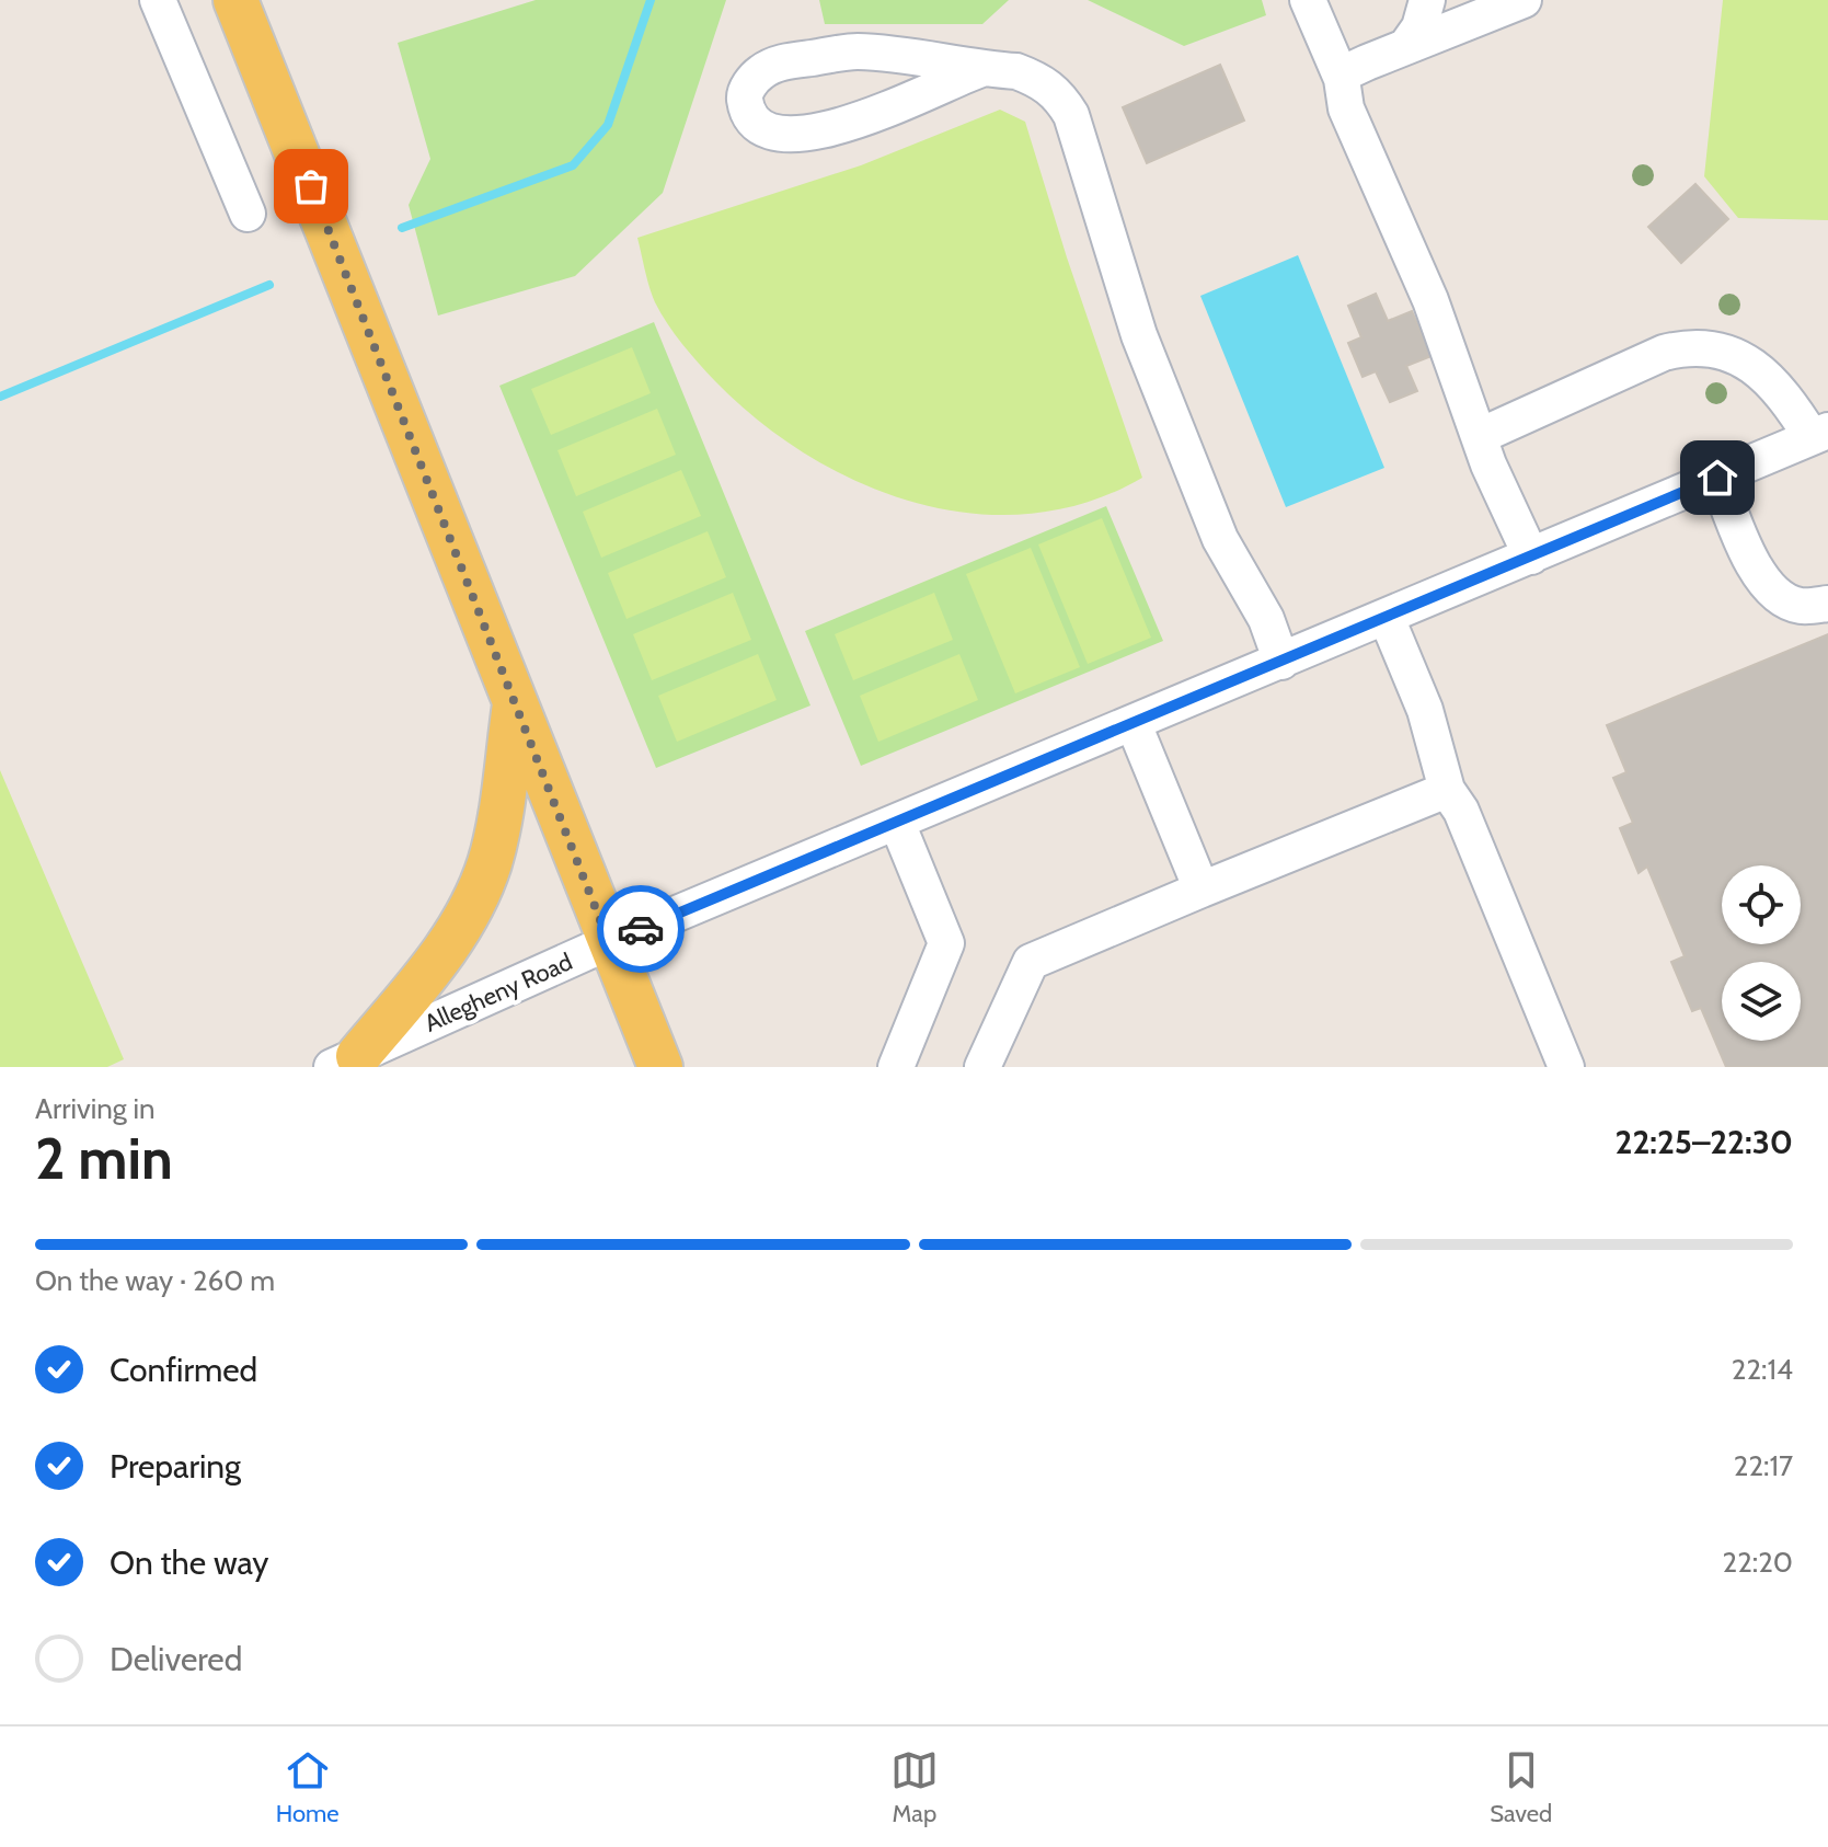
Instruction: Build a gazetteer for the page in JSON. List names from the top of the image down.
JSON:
{
  "streets": {
    "street": ["Allegheny Road"]
  },
  "page": {
    "heading": ["2 min", "Arriving in", "22:25–22:30"],
    "bar": "On the way · 260 m",
    "list": [
      ["Confirmed", "22:14"],
      ["Preparing", "22:17"],
      ["On the way", "22:20"],
      "Delivered"
    ],
    "tabs": ["Home", "Map", "Saved"]
  }
}
